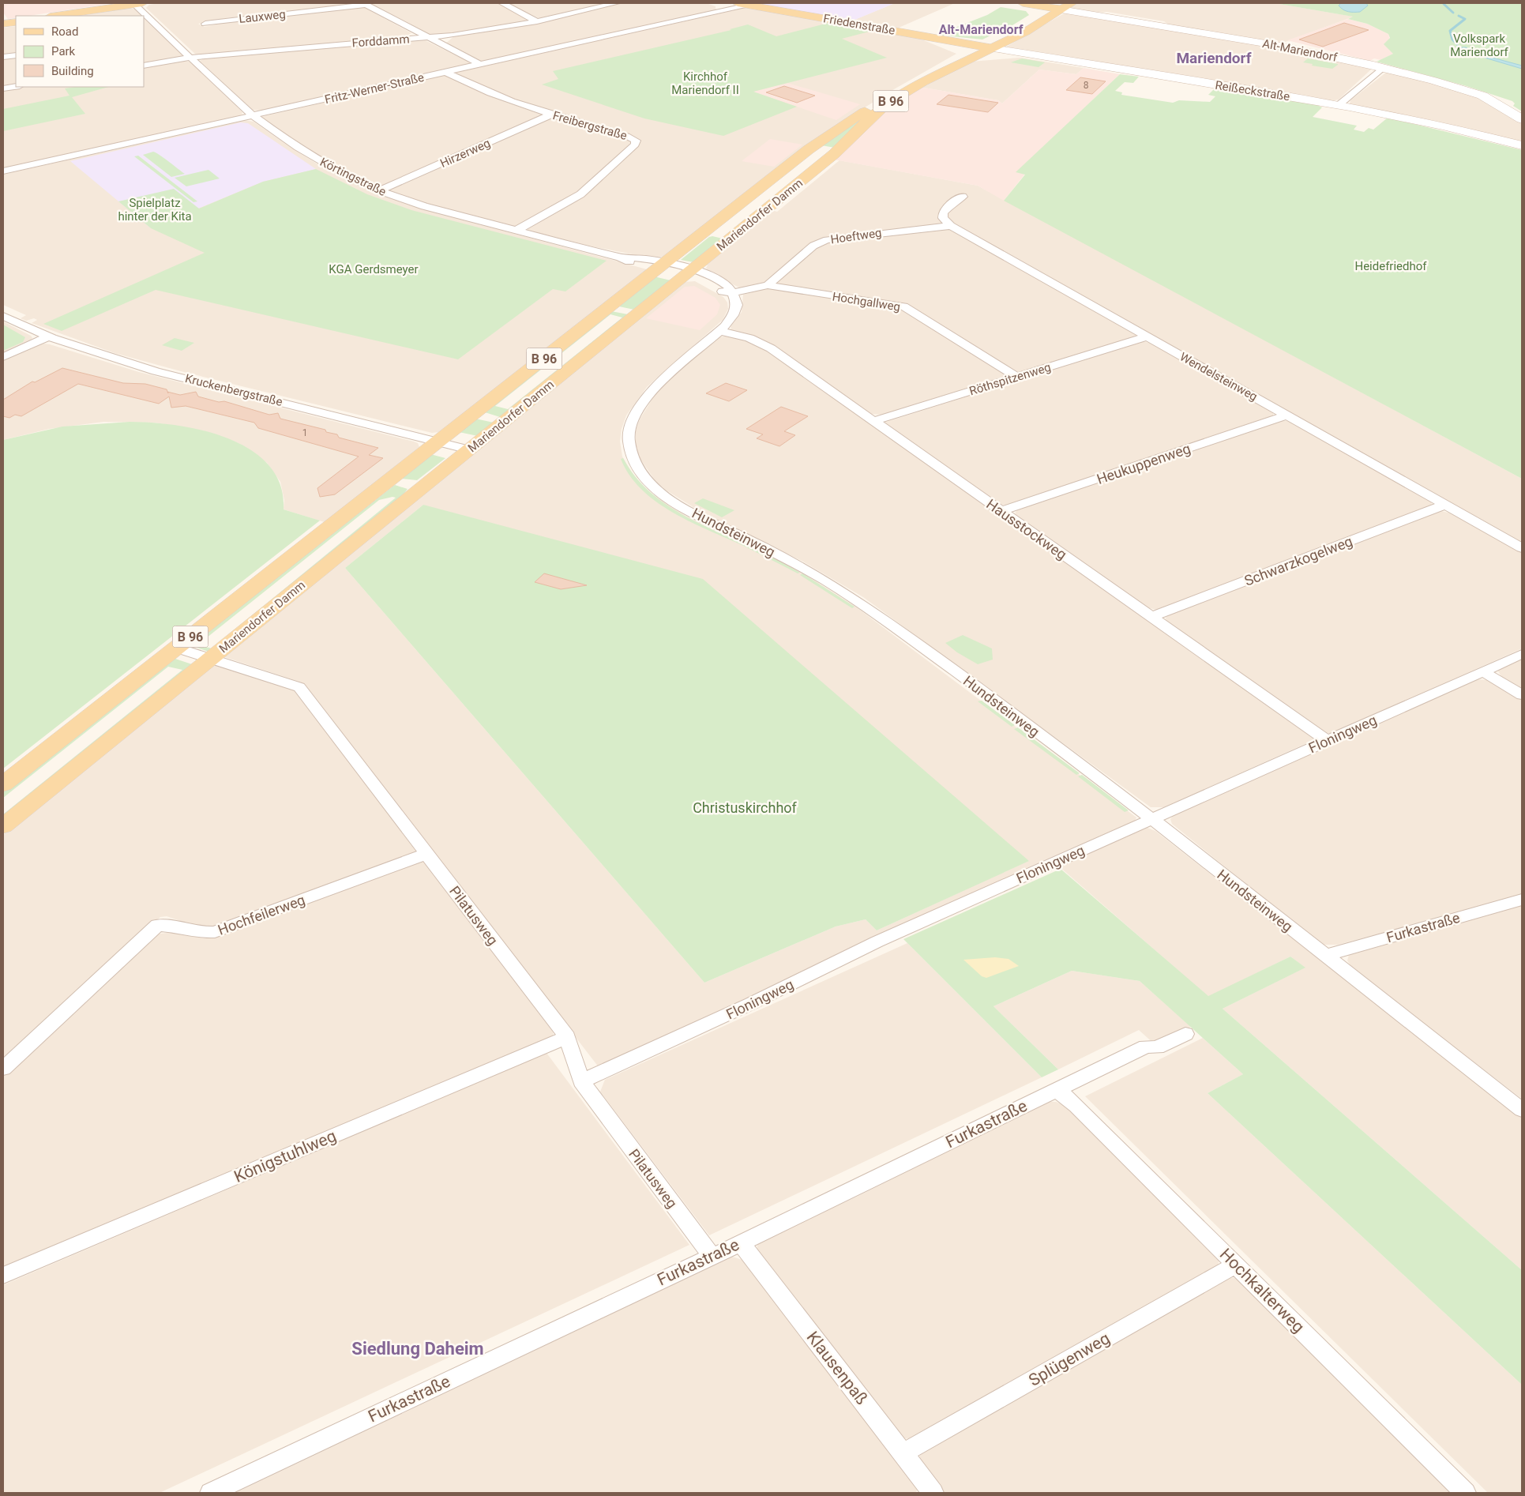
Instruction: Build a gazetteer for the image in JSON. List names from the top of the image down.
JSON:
{
  "streets": {
    "main road": [
      "Friedenstraße",
      "Alt-Mariendorf",
      "Reißeckstraße",
      "B 96",
      "Mariendorfer Damm"
    ],
    "street": [
      "Lauxweg",
      "Forddamm",
      "Fritz-Werner-Straße",
      "Freibergstraße",
      "Hirzerweg",
      "Körtingstraße",
      "Hoeftweg",
      "Hochgallweg",
      "Wendelsteinweg",
      "Röthspitzenweg",
      "Kruckenbergstraße",
      "Heukuppenweg",
      "Hausstockweg",
      "Hundsteinweg",
      "Schwarzkogelweg",
      "Floningweg",
      "Hochfeilerweg",
      "Pilatusweg",
      "Furkastraße",
      "Königstuhlweg",
      "Hochkalterweg",
      "Splügenweg",
      "Klausenpaß"
    ]
  },
  "crossings": [
    ["Friedenstraße", "Fritz-Werner-Straße"],
    ["Friedenstraße", "Reißeckstraße"],
    ["Friedenstraße", "Mariendorfer Damm"],
    ["Forddamm", "Körtingstraße"],
    ["Alt-Mariendorf", "Mariendorfer Damm"],
    ["Fritz-Werner-Straße", "Freibergstraße"],
    ["Fritz-Werner-Straße", "Körtingstraße"],
    ["Reißeckstraße", "Mariendorfer Damm"],
    ["Freibergstraße", "Hirzerweg"],
    ["Freibergstraße", "Körtingstraße"],
    ["Hirzerweg", "Körtingstraße"],
    ["Körtingstraße", "Mariendorfer Damm"],
    ["Mariendorfer Damm", "Kruckenbergstraße"],
    ["Mariendorfer Damm", "Pilatusweg"],
    ["Hoeftweg", "Hochgallweg"],
    ["Hoeftweg", "Wendelsteinweg"],
    ["Hoeftweg", "Hundsteinweg"],
    ["Hochgallweg", "Röthspitzenweg"],
    ["Wendelsteinweg", "Röthspitzenweg"],
    ["Wendelsteinweg", "Heukuppenweg"],
    ["Wendelsteinweg", "Schwarzkogelweg"],
    ["Röthspitzenweg", "Hausstockweg"],
    ["Heukuppenweg", "Hausstockweg"],
    ["Hausstockweg", "Hundsteinweg"],
    ["Hausstockweg", "Schwarzkogelweg"],
    ["Hausstockweg", "Floningweg"],
    ["Hundsteinweg", "Floningweg"],
    ["Hundsteinweg", "Furkastraße"],
    ["Floningweg", "Pilatusweg"],
    ["Hochfeilerweg", "Pilatusweg"],
    ["Pilatusweg", "Furkastraße"],
    ["Pilatusweg", "Königstuhlweg"],
    ["Furkastraße", "Hochkalterweg"],
    ["Furkastraße", "Klausenpaß"],
    ["Hochkalterweg", "Splügenweg"],
    ["Splügenweg", "Klausenpaß"]
  ],
  "districts": ["Alt-Mariendorf", "Mariendorf", "Siedlung Daheim"],
  "parks": [
    "Volkspark Mariendorf",
    "Kirchhof Mariendorf II",
    "Spielplatz hinter der Kita",
    "Heidefriedhof",
    "KGA Gerdsmeyer",
    "Christuskirchhof"
  ],
  "house_numbers": ["8", "1"],
  "legend": ["Road", "Park", "Building"]
}
